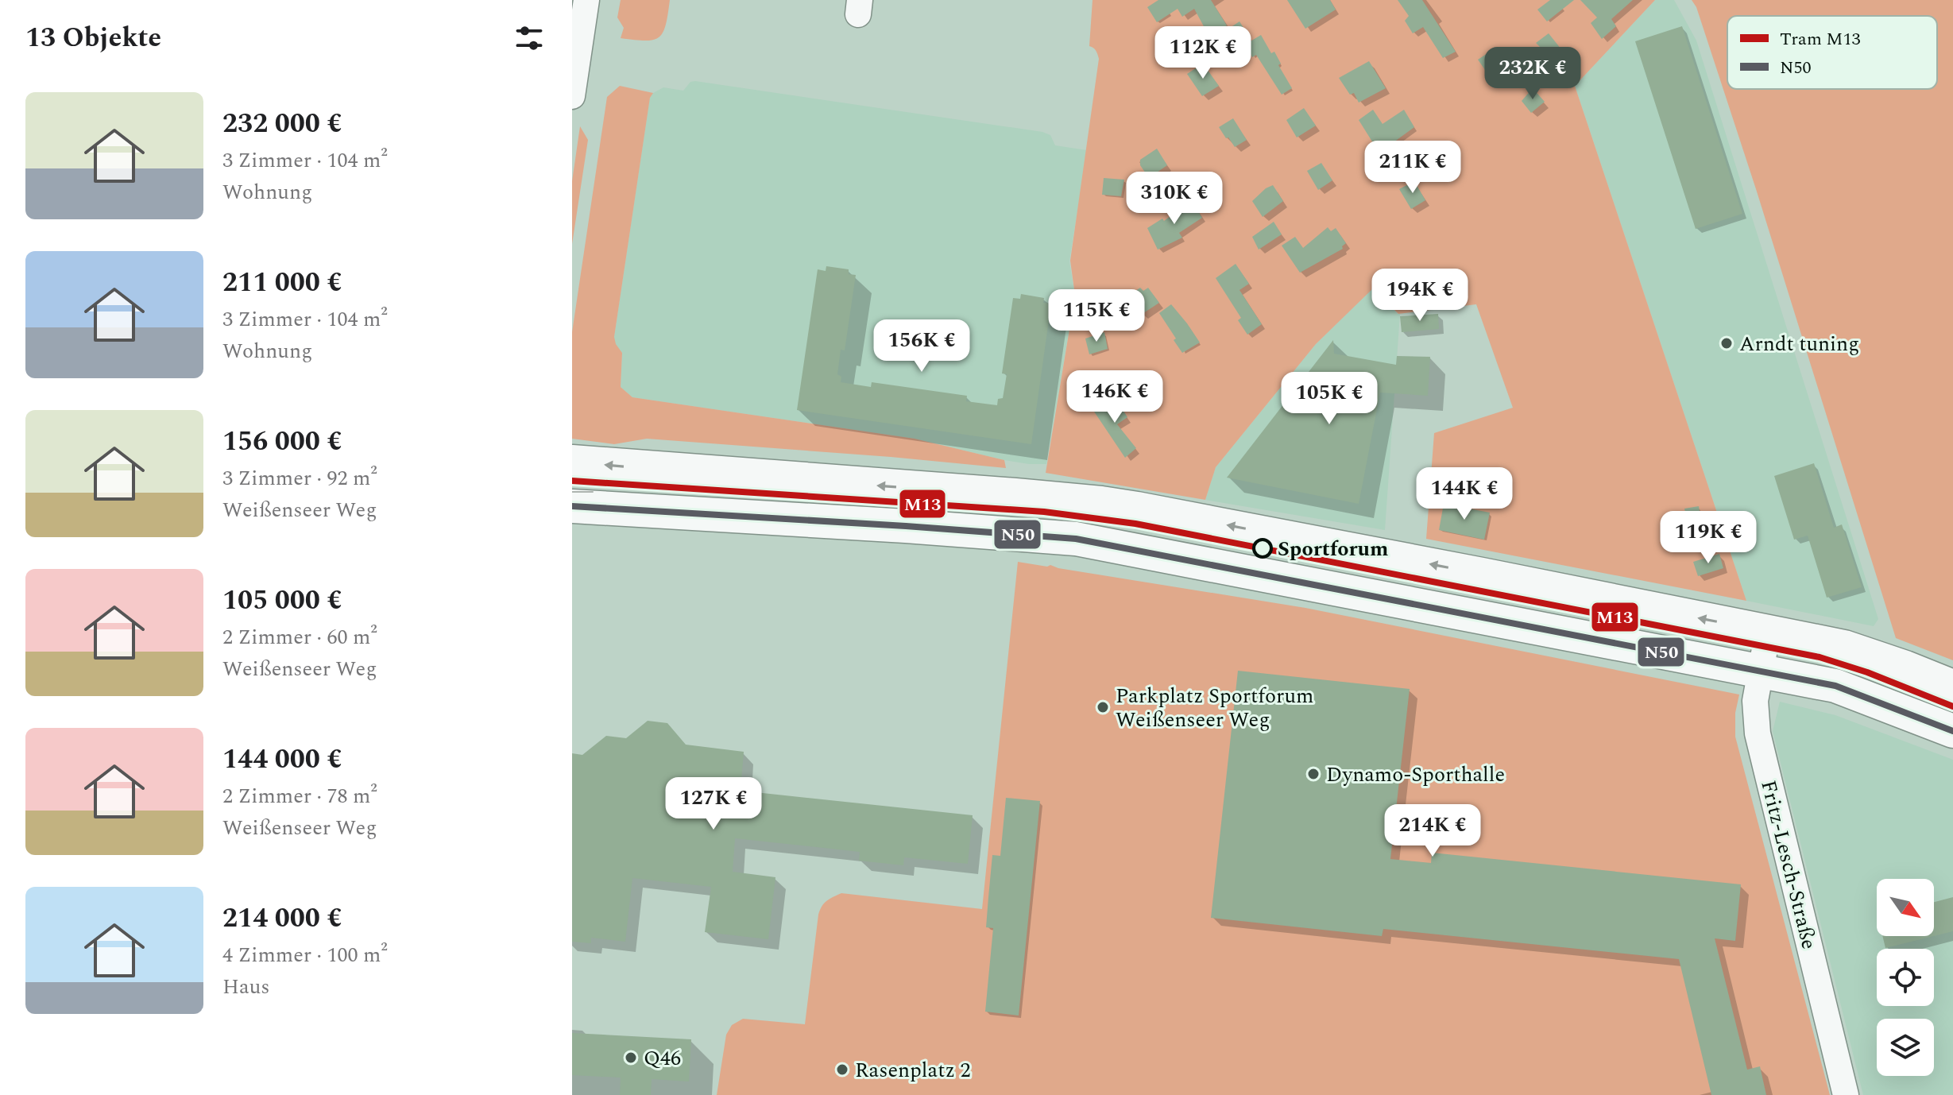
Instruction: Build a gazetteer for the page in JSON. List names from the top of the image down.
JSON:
{
  "streets": {
    "street": ["Fritz-Lesch-Straße"]
  },
  "places": [
    "Arndt tuning",
    "Sportforum",
    "Parkplatz Sportforum Weißenseer Weg",
    "Dynamo-Sporthalle",
    "Q46",
    "Rasenplatz 2"
  ],
  "lines": ["tram line M13", "transit line N50"],
  "legend": ["Tram M13", "N50"],
  "north": "bottom right",
  "page": {
    "heading": "13 Objekte",
    "price": [
      "112K €",
      "232K €",
      "211K €",
      "310K €",
      "194K €",
      "115K €",
      "156K €",
      "146K €",
      "105K €",
      "144K €",
      "119K €",
      "127K €",
      "214K €"
    ],
    "list": [
      {
        "name": "232 000 €",
        "note": "3 Zimmer · 104 m² · Wohnung"
      },
      {
        "name": "211 000 €",
        "note": "3 Zimmer · 104 m² · Wohnung"
      },
      {
        "name": "156 000 €",
        "note": "3 Zimmer · 92 m² · Weißenseer Weg"
      },
      {
        "name": "105 000 €",
        "note": "2 Zimmer · 60 m² · Weißenseer Weg"
      },
      {
        "name": "144 000 €",
        "note": "2 Zimmer · 78 m² · Weißenseer Weg"
      },
      {
        "name": "214 000 €",
        "note": "4 Zimmer · 100 m² · Haus"
      }
    ]
  }
}
